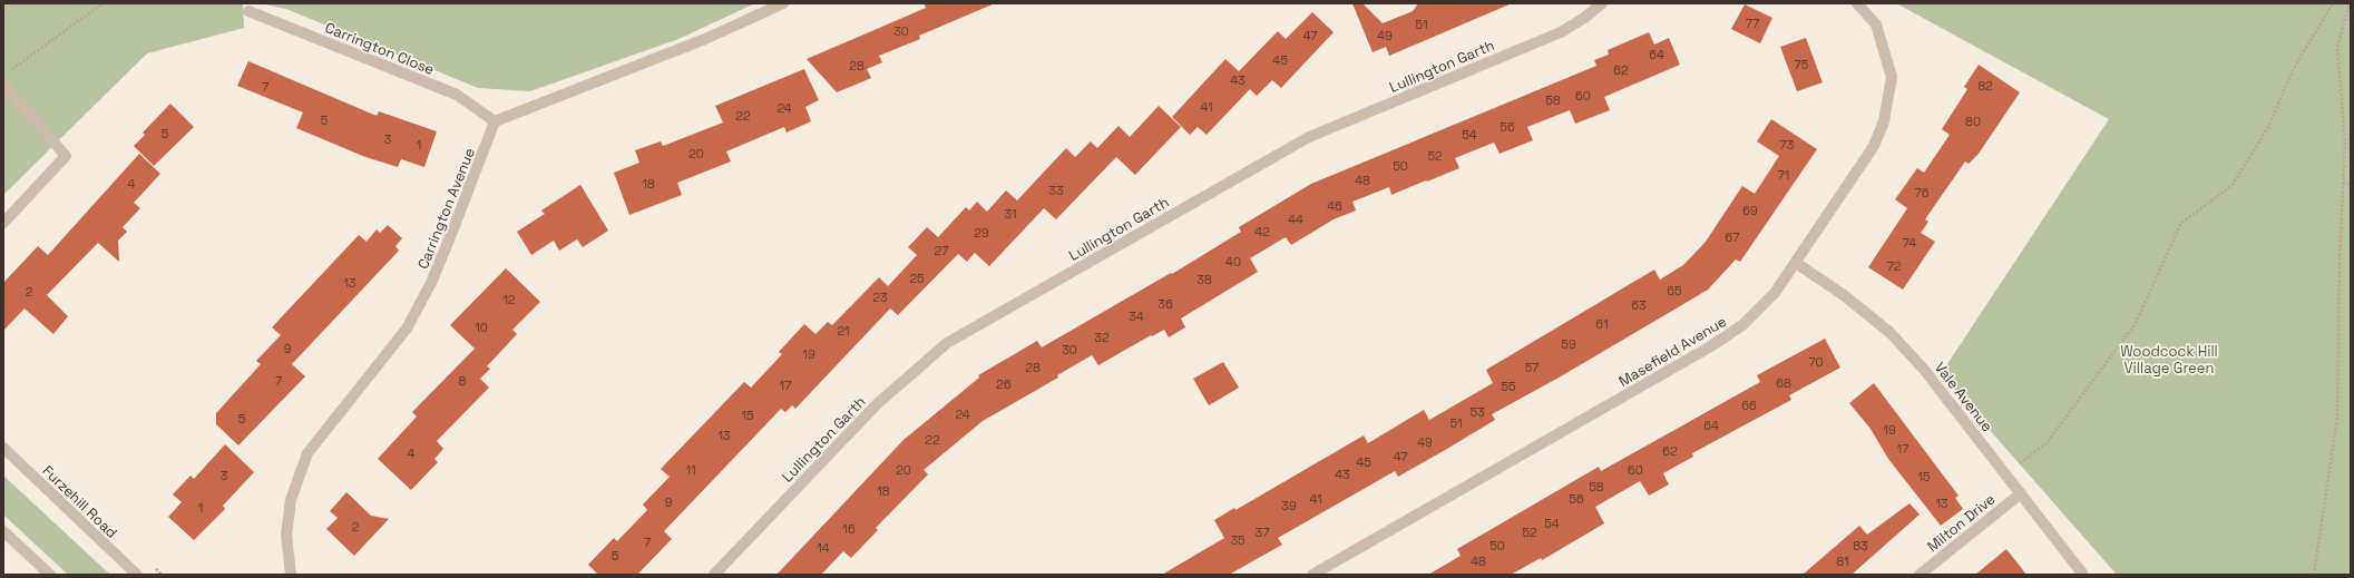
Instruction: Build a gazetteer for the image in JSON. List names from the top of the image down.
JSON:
{
  "streets": {
    "street": [
      "Carrington Close",
      "Lullington Garth",
      "Carrington Avenue",
      "Masefield Avenue",
      "Vale Avenue",
      "Furzehill Road",
      "Milton Drive"
    ]
  },
  "crossings": [
    ["Carrington Close", "Carrington Avenue"],
    ["Masefield Avenue", "Vale Avenue"],
    ["Vale Avenue", "Milton Drive"]
  ],
  "parks": ["Woodcock Hill Village Green"],
  "house_numbers": [
    "77",
    "51",
    "30",
    "47",
    "49",
    "64",
    "45",
    "75",
    "28",
    "62",
    "43",
    "82",
    "7",
    "60",
    "58",
    "41",
    "24",
    "22",
    "5",
    "80",
    "56",
    "5",
    "54",
    "3",
    "1",
    "73",
    "20",
    "52",
    "50",
    "71",
    "48",
    "4",
    "18",
    "33",
    "76",
    "46",
    "69",
    "31",
    "44",
    "42",
    "29",
    "67",
    "74",
    "27",
    "40",
    "72",
    "25",
    "38",
    "13",
    "65",
    "2",
    "23",
    "12",
    "36",
    "63",
    "34",
    "61",
    "10",
    "21",
    "32",
    "59",
    "9",
    "30",
    "19",
    "70",
    "28",
    "57",
    "7",
    "8",
    "68",
    "26",
    "17",
    "55",
    "66",
    "53",
    "24",
    "15",
    "5",
    "51",
    "64",
    "19",
    "13",
    "22",
    "49",
    "17",
    "62",
    "4",
    "47",
    "45",
    "11",
    "20",
    "60",
    "43",
    "3",
    "15",
    "58",
    "18",
    "41",
    "56",
    "9",
    "13",
    "39",
    "1",
    "54",
    "2",
    "16",
    "37",
    "52",
    "35",
    "7",
    "50",
    "83",
    "14",
    "5",
    "48",
    "81"
  ]
}
